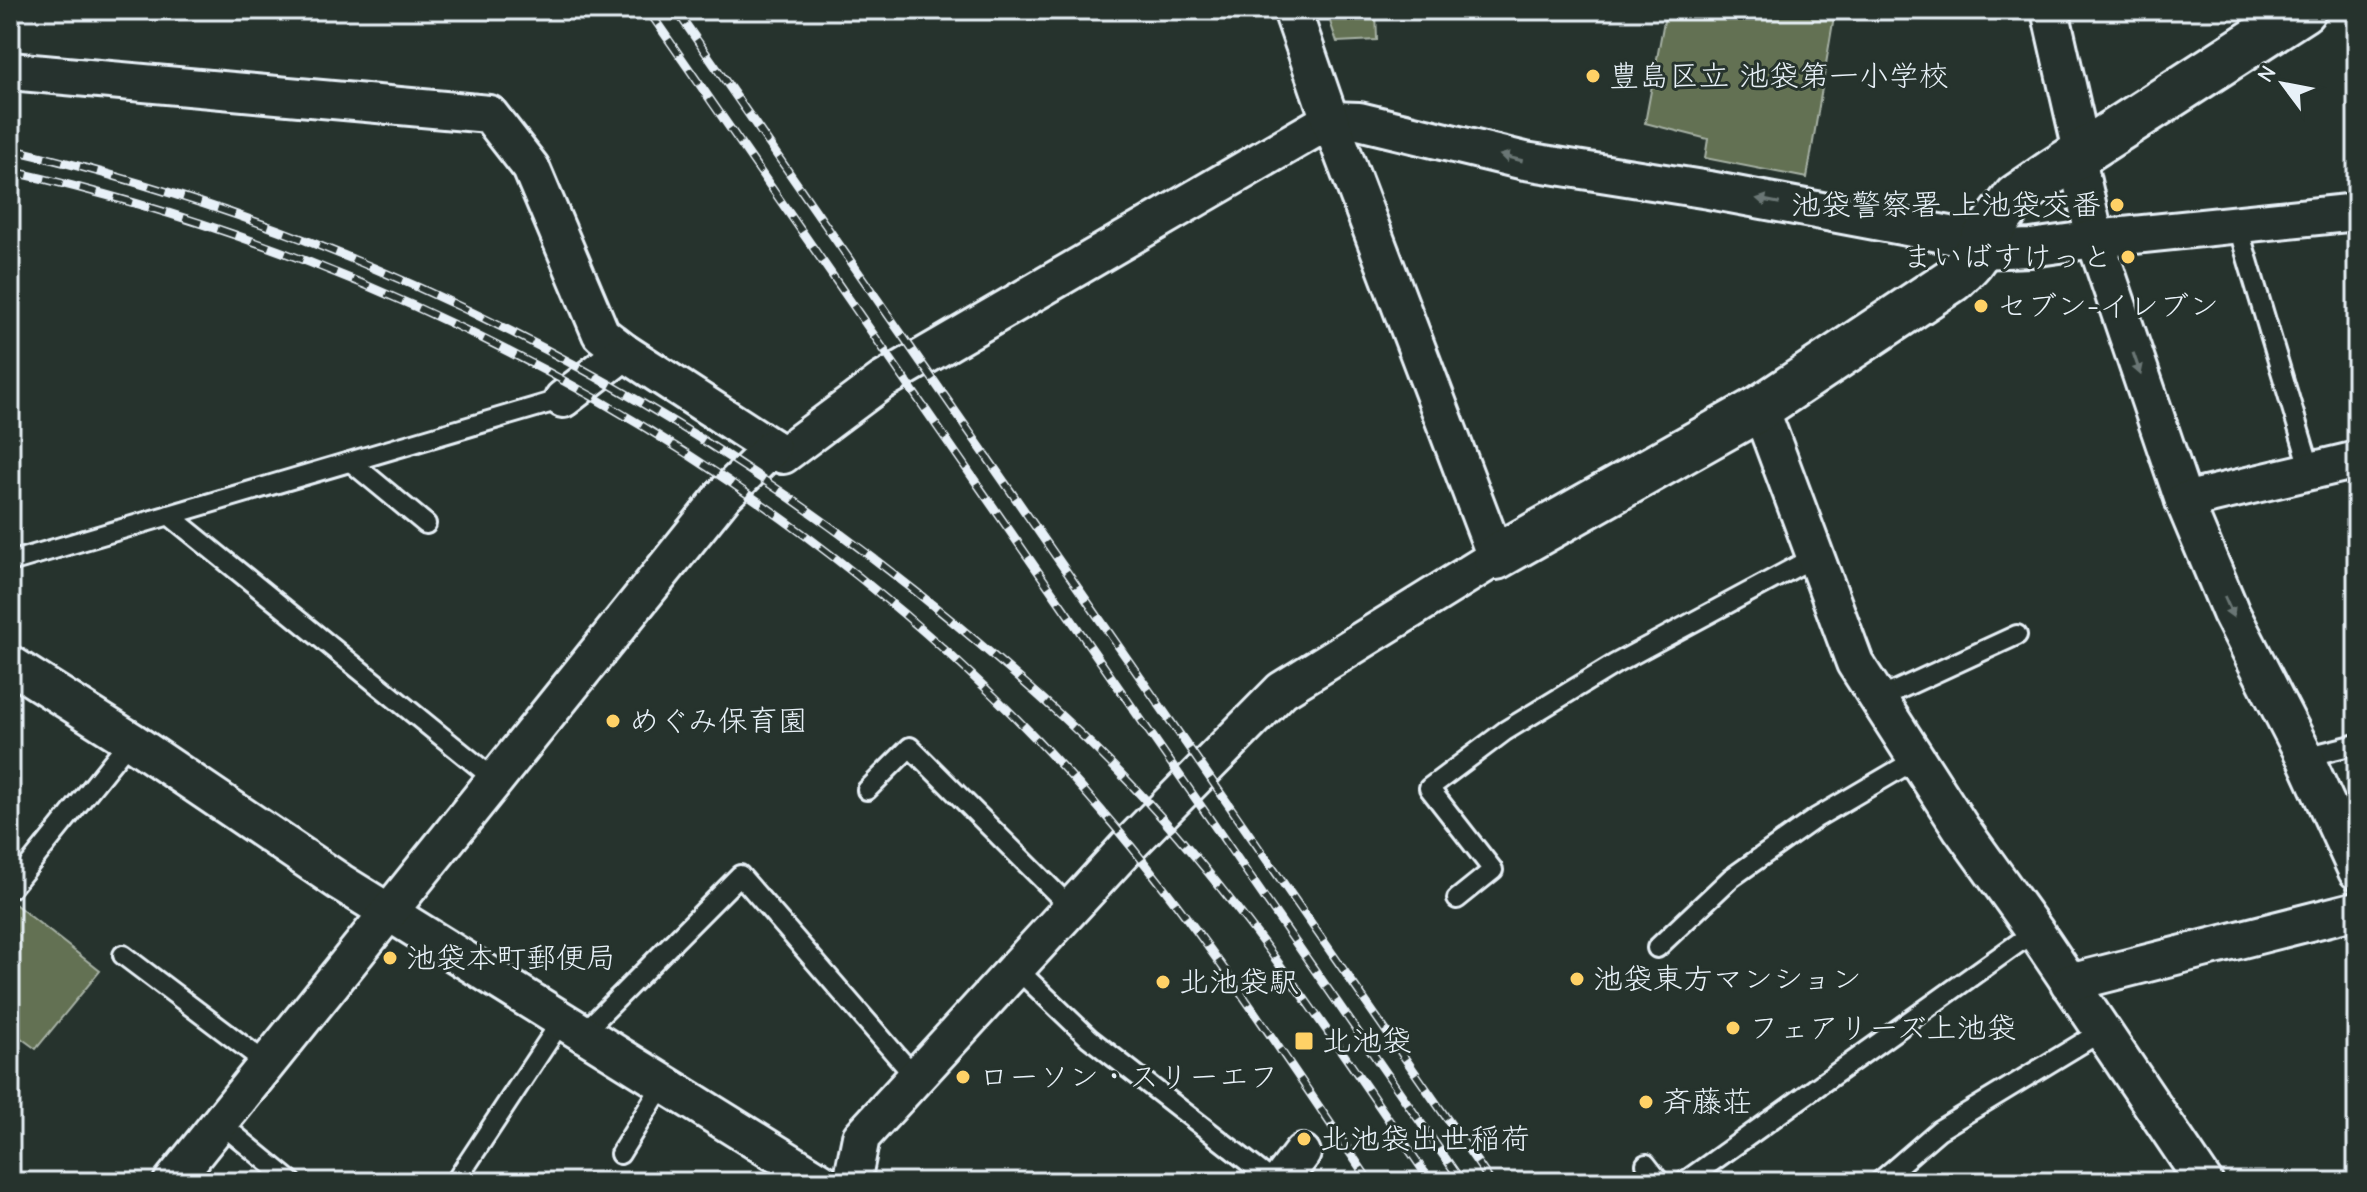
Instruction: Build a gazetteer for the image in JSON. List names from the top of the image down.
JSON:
{
  "places": {
    "other": [
      "豊島区立 池袋第一小学校",
      "池袋警察署 上池袋交番",
      "まいばすけっと",
      "セブン-イレブン",
      "めぐみ保育園",
      "池袋本町郵便局",
      "池袋東方マンション",
      "北池袋駅",
      "フェアリーズ上池袋",
      "ローソン・スリーエフ",
      "斉藤荘",
      "北池袋出世稲荷"
    ],
    "transit": ["北池袋"]
  },
  "north": "top left"
}
